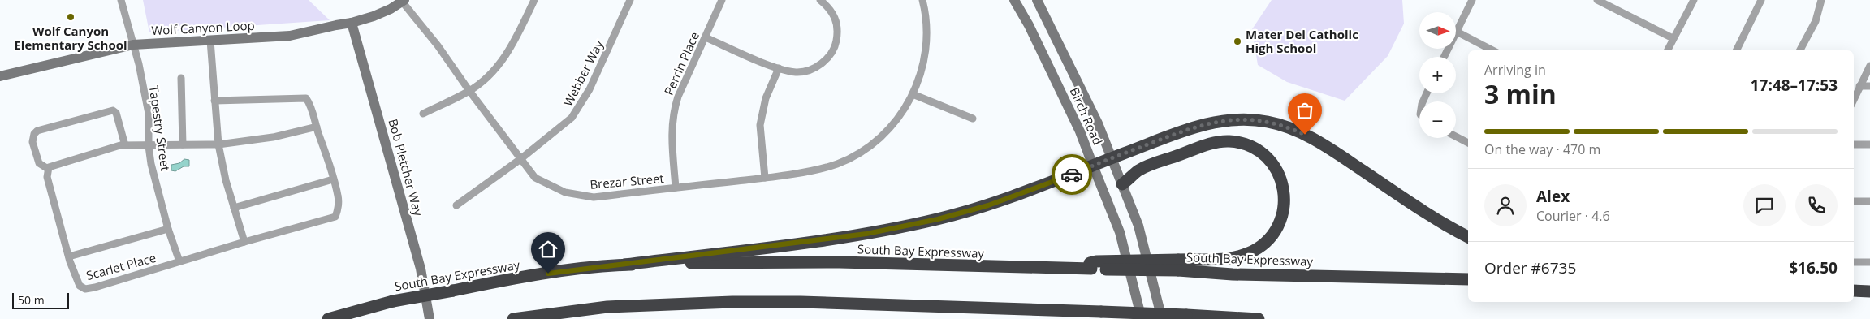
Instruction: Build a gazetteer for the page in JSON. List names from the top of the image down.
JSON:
{
  "streets": {
    "highway": ["South Bay Expressway"],
    "street": [
      "Wolf Canyon Loop",
      "Perrin Place",
      "Webber Way",
      "Birch Road",
      "Tapestry Street",
      "Bob Pletcher Way",
      "Brezar Street",
      "Scarlet Place"
    ]
  },
  "crossings": [
    ["Wolf Canyon Loop", "Tapestry Street"],
    ["Wolf Canyon Loop", "Bob Pletcher Way"],
    ["Wolf Canyon Loop", "Brezar Street"],
    ["Perrin Place", "Brezar Street"],
    ["Webber Way", "Brezar Street"],
    ["Tapestry Street", "Scarlet Place"]
  ],
  "places": ["Wolf Canyon Elementary School", "Mater Dei Catholic High School"],
  "scale_bar": "50 m",
  "north": "right",
  "page": {
    "map_buttons": ["+", "−"],
    "heading": ["3 min", "Arriving in", "17:48–17:53"],
    "panel": [
      "Alex",
      "Courier · 4.6",
      "Order #6735",
      "$16.50"
    ],
    "bar": "On the way · 470 m",
    "scale": "50 m"
  }
}
